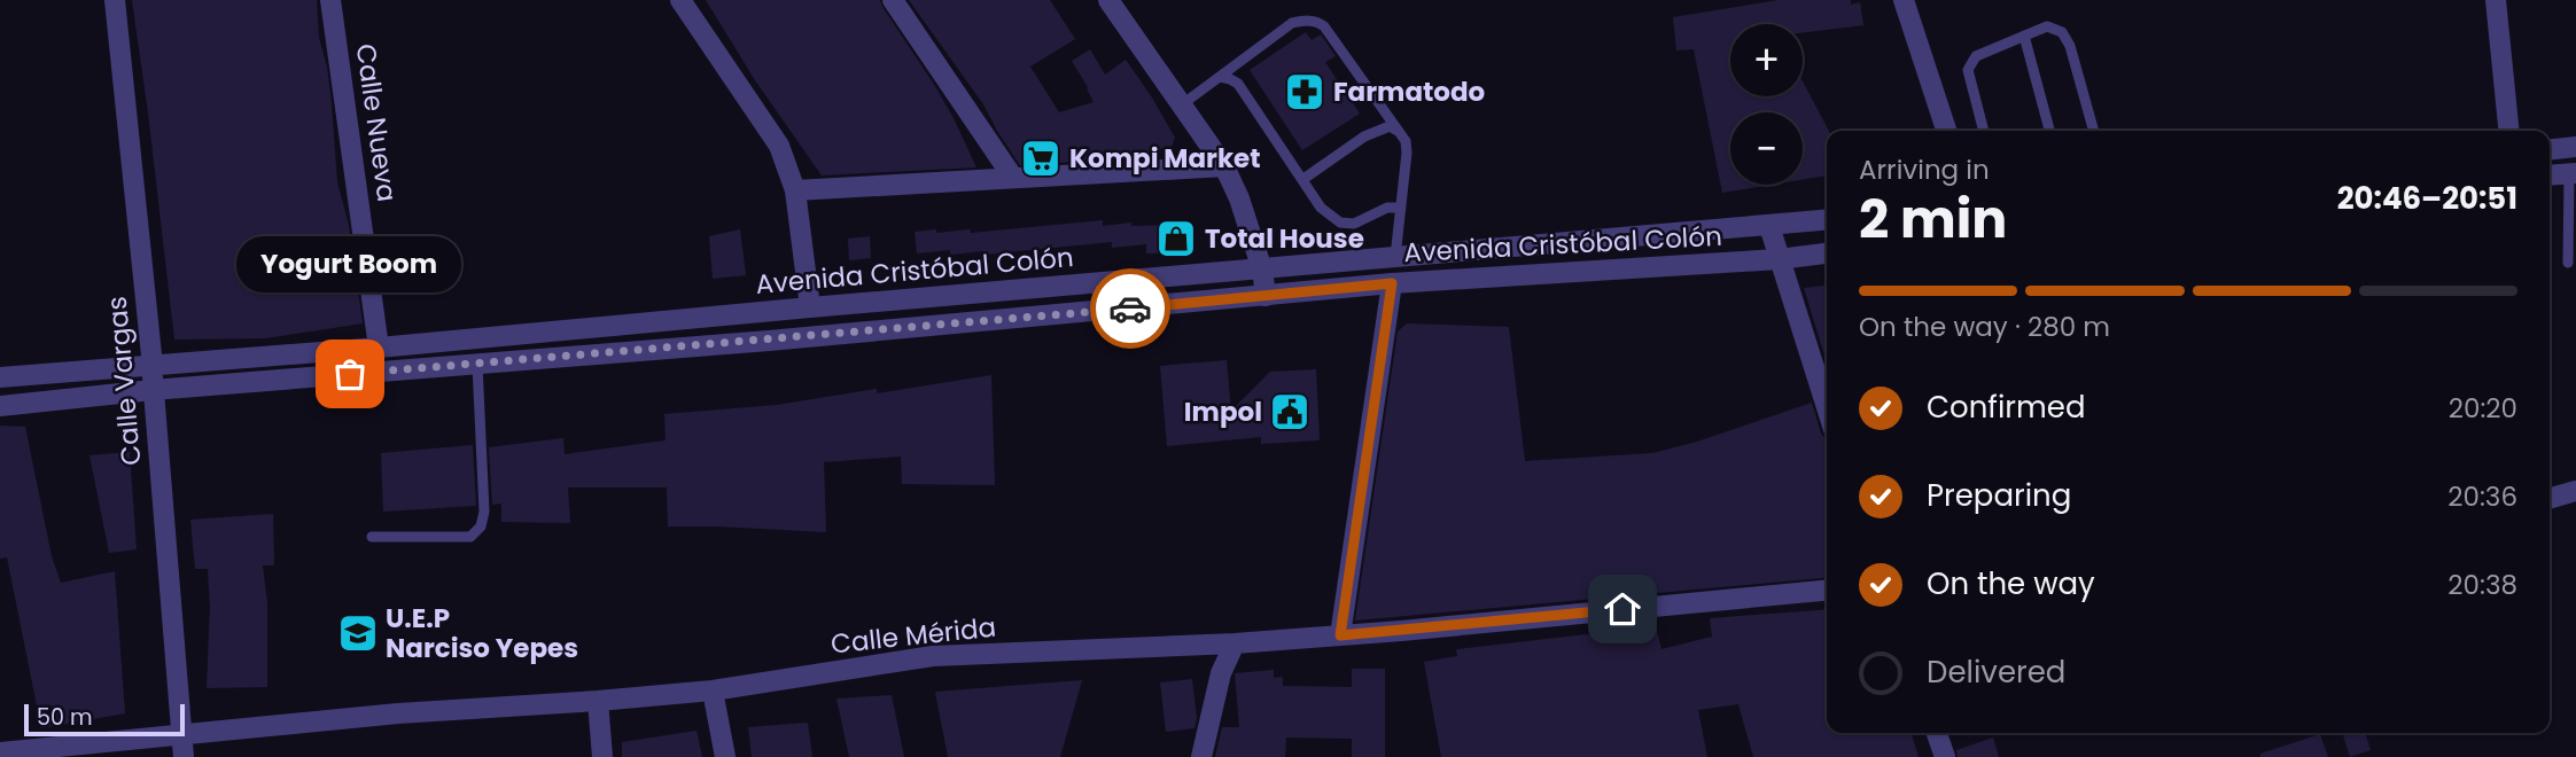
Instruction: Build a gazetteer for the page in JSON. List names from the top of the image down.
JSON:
{
  "streets": {
    "street": [
      "Calle Nueva",
      "Avenida Cristóbal Colón",
      "Calle Vargas",
      "Calle Mérida"
    ]
  },
  "crossings": [
    ["Calle Nueva", "Avenida Cristóbal Colón"],
    ["Avenida Cristóbal Colón", "Calle Vargas"],
    ["Calle Vargas", "Calle Mérida"]
  ],
  "places": {
    "pharmacy": ["Farmatodo"],
    "supermarket": ["Kompi Market"],
    "shop": ["Total House"],
    "other": ["Yogurt Boom"],
    "public building": ["Impol"],
    "school or university": ["U.E.P Narciso Yepes"]
  },
  "scale_bar": "50 m",
  "page": {
    "map_buttons": ["+", "−"],
    "heading": ["2 min", "Arriving in", "20:46–20:51"],
    "bubble": "Yogurt Boom",
    "bar": "On the way · 280 m",
    "list": [
      ["Confirmed", "20:20"],
      ["Preparing", "20:36"],
      ["On the way", "20:38"],
      "Delivered"
    ],
    "scale": "50 m"
  }
}
